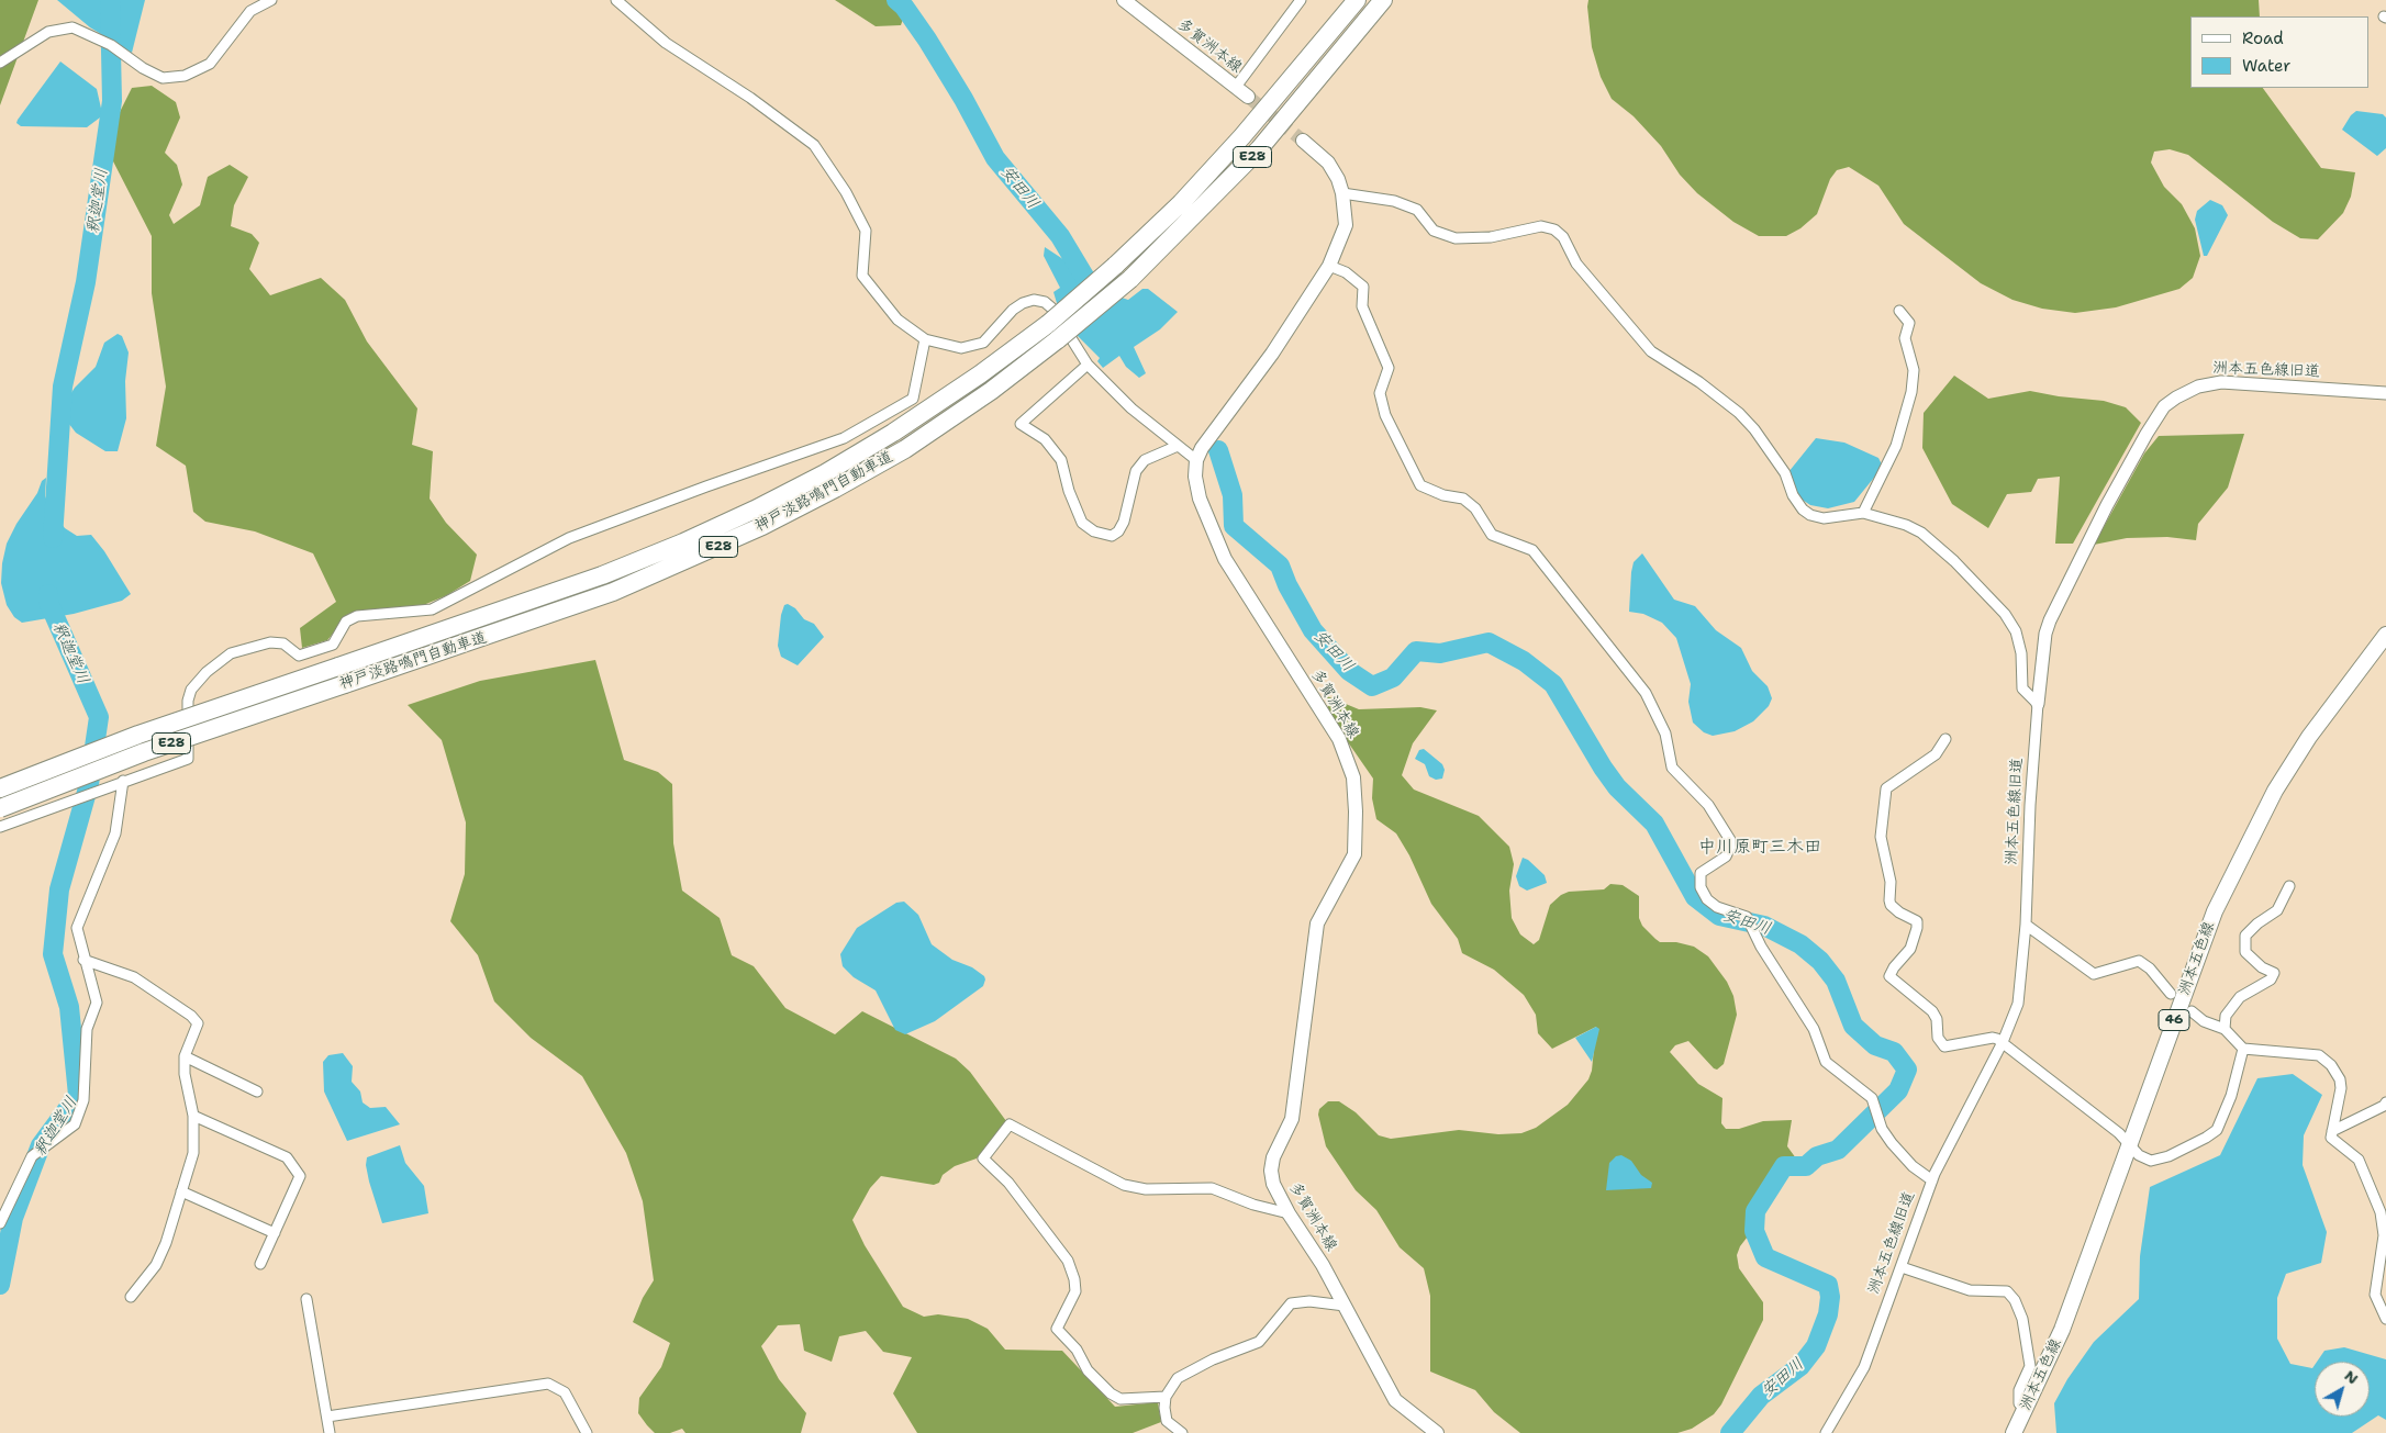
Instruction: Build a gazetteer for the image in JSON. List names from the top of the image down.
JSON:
{
  "streets": {
    "highway": ["E28", "神戸淡路鳴門自動車道"],
    "main road": ["多賀洲本線", "洲本五色線", "46"],
    "street": ["洲本五色線旧道"]
  },
  "districts": ["中川原町三木田"],
  "water": ["安田川", "釈迦堂川"],
  "legend": ["Road", "Water"],
  "north": "top right"
}
